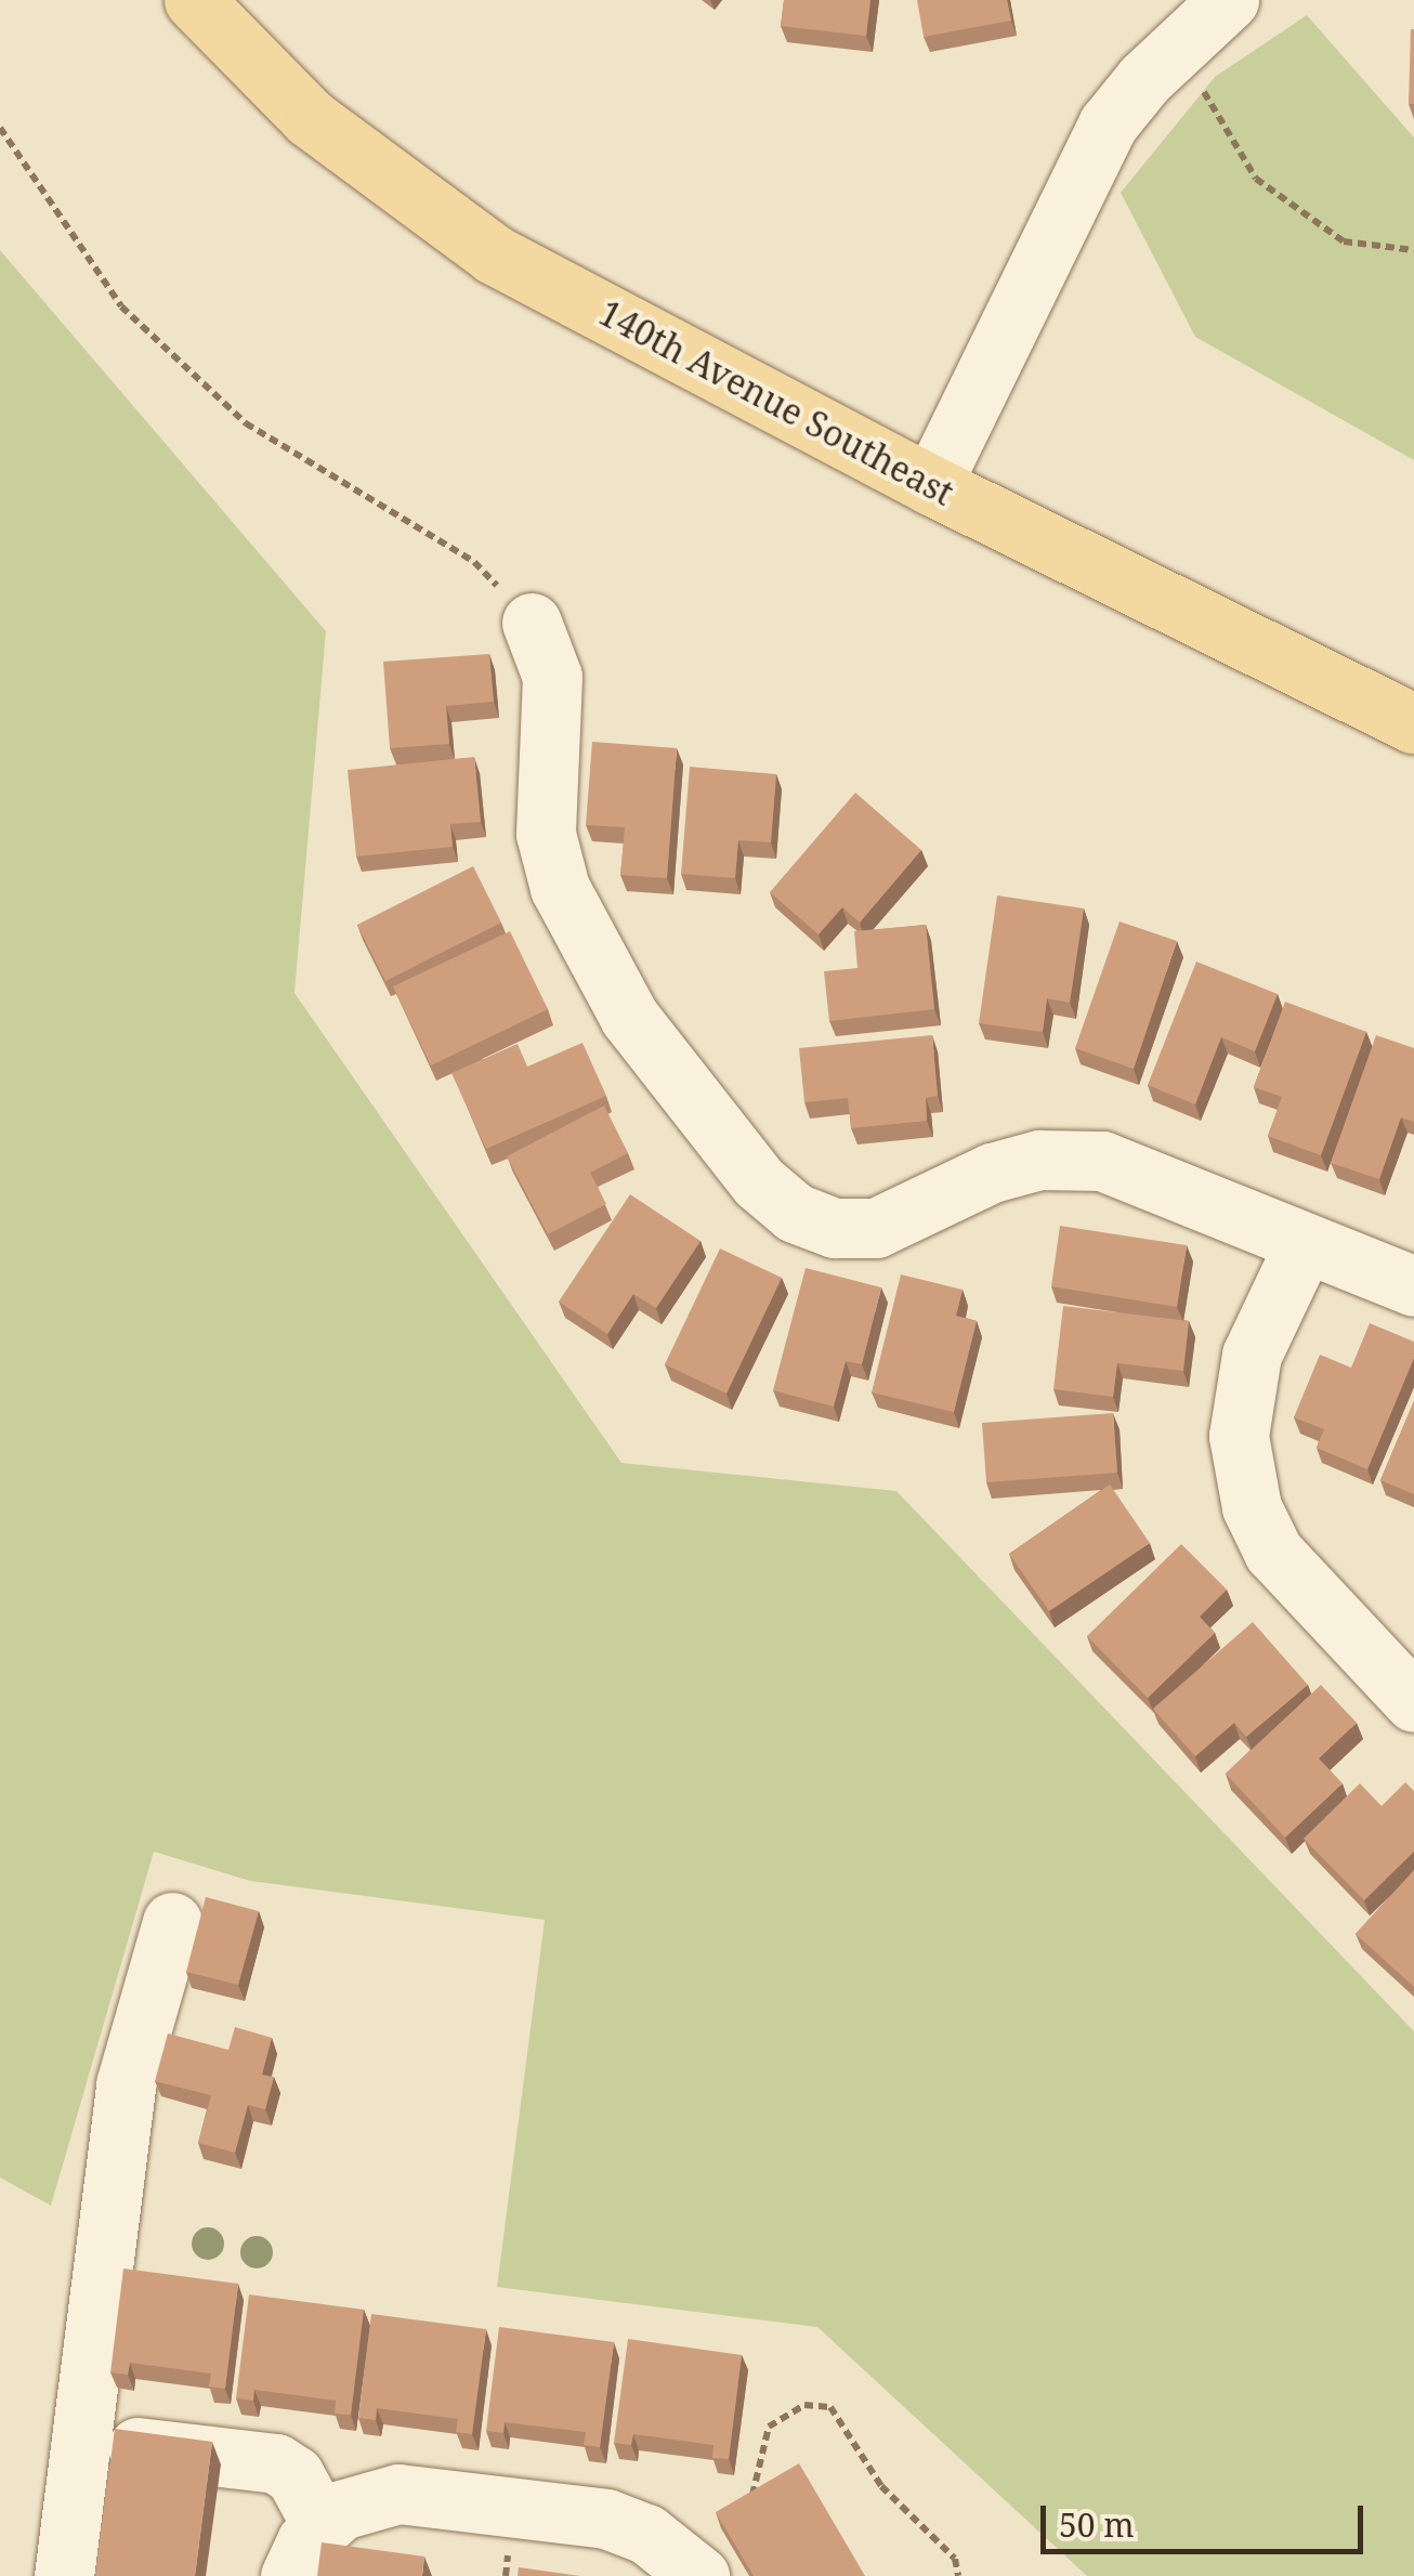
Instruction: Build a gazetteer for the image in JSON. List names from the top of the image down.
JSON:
{
  "streets": {
    "main road": ["140th Avenue Southeast"]
  },
  "scale_bar": "50 m"
}
